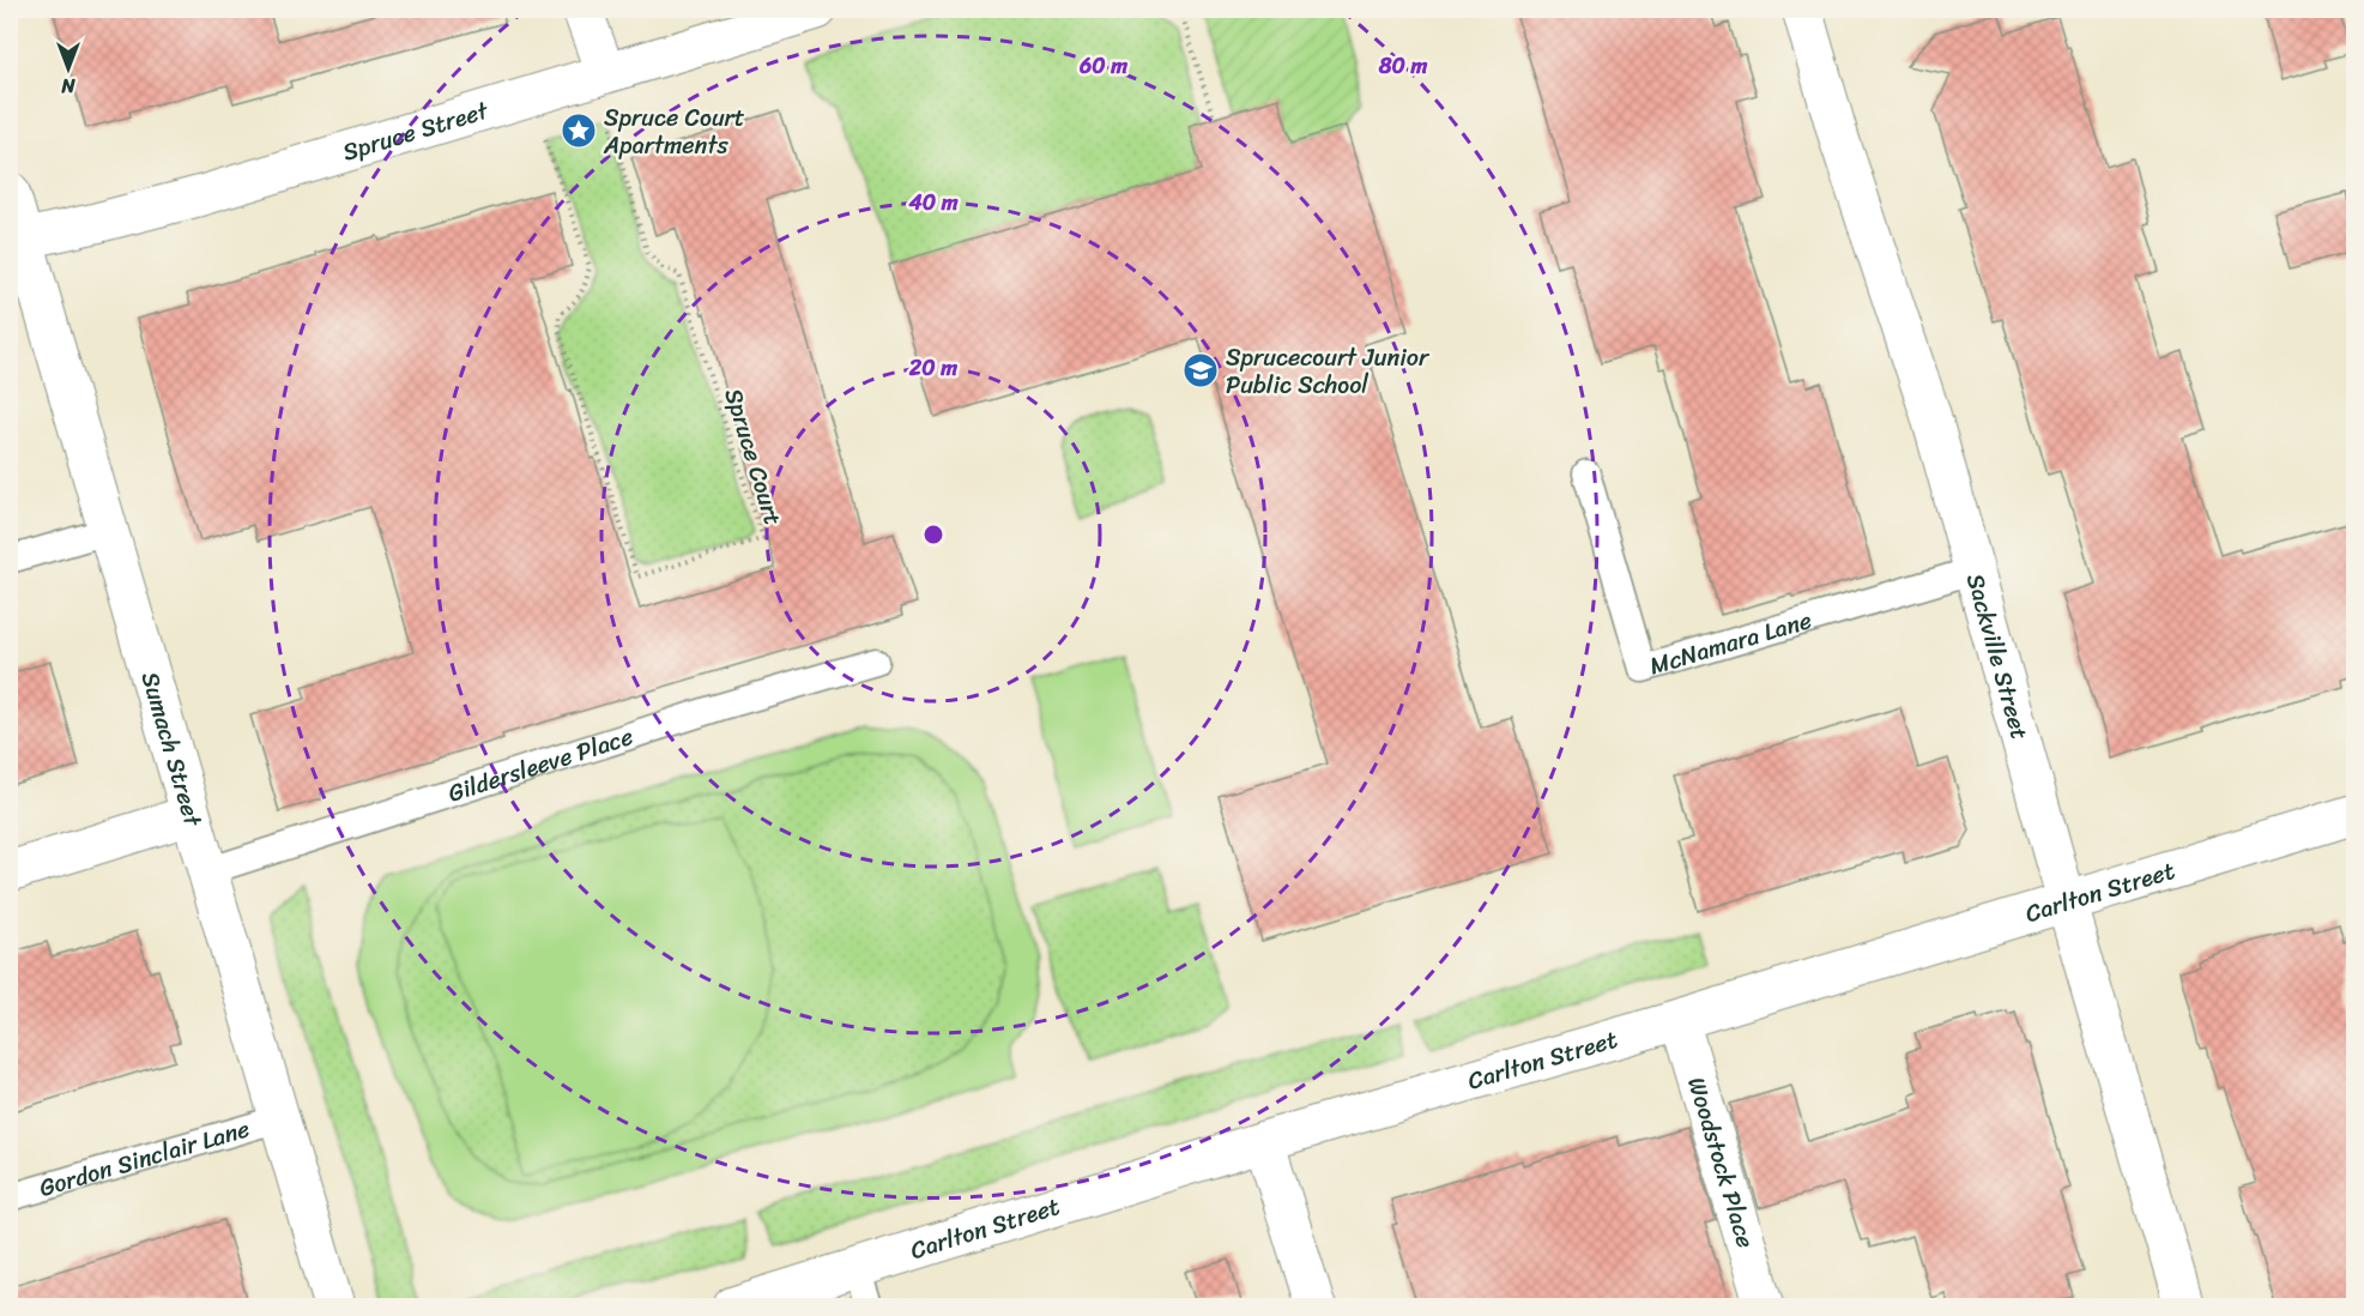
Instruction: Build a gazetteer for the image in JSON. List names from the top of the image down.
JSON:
{
  "streets": {
    "street": [
      "Spruce Street",
      "Sackville Street",
      "Sumach Street",
      "Carlton Street",
      "Woodstock Place"
    ],
    "lane": ["McNamara Lane", "Gildersleeve Place", "Gordon Sinclair Lane"],
    "path": ["Spruce Court"]
  },
  "crossings": [
    ["Spruce Street", "Sumach Street"],
    ["McNamara Lane", "Sackville Street"],
    ["Sackville Street", "Carlton Street"],
    ["Sumach Street", "Gildersleeve Place"],
    ["Sumach Street", "Gordon Sinclair Lane"],
    ["Carlton Street", "Woodstock Place"]
  ],
  "places": {
    "place": ["Spruce Court Apartments"],
    "school or university": ["Sprucecourt Junior Public School"]
  },
  "north": "bottom",
  "rings": [
    "80 m",
    "60 m",
    "40 m",
    "20 m"
  ]
}
